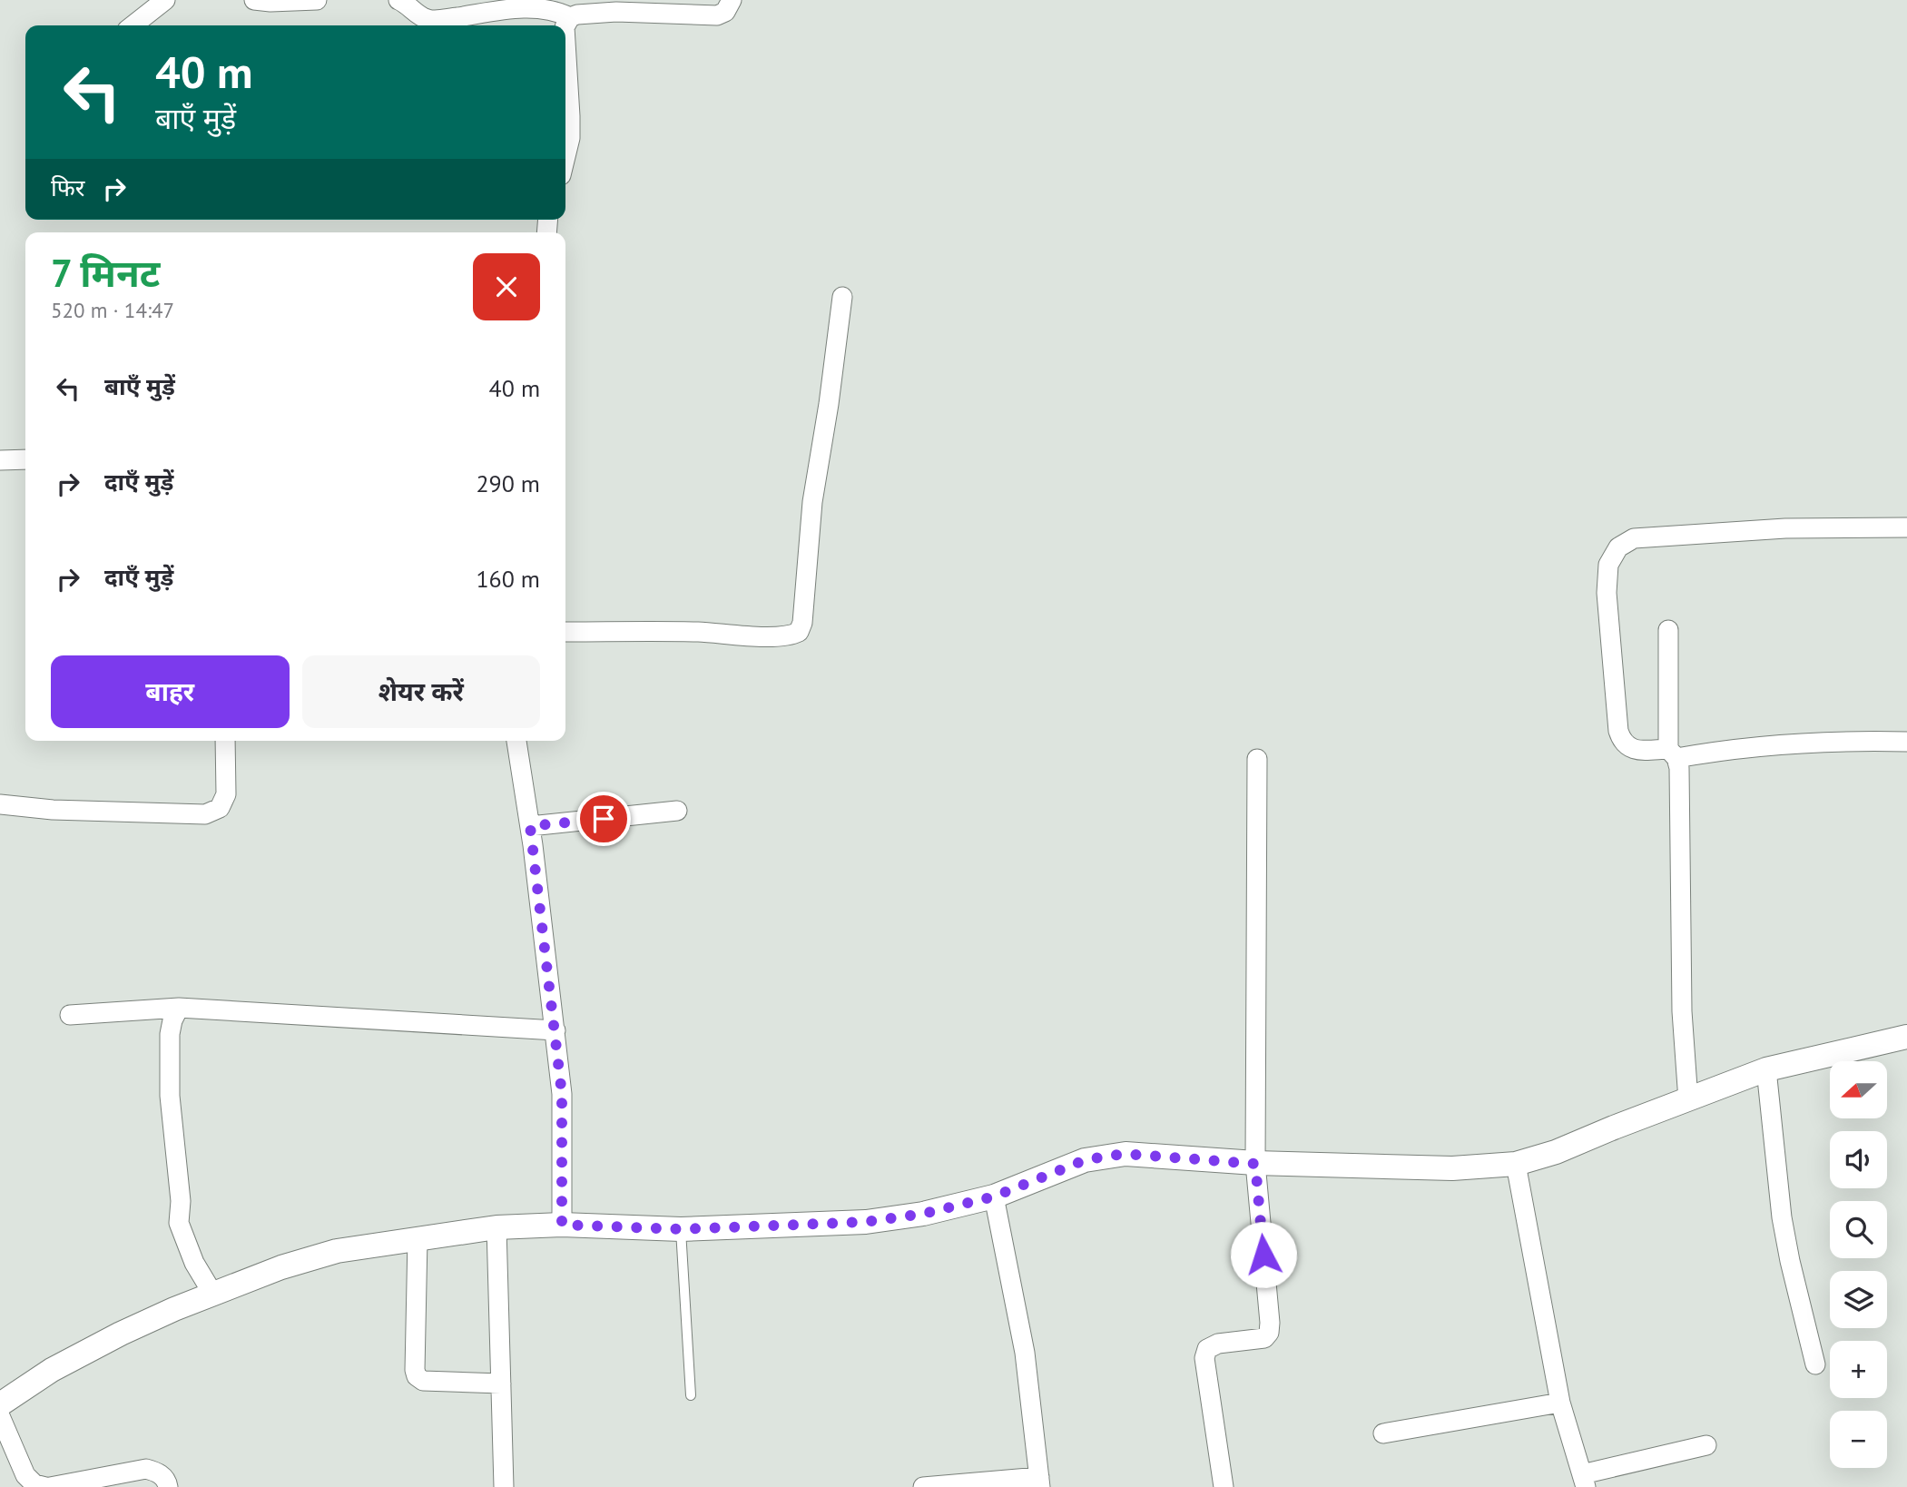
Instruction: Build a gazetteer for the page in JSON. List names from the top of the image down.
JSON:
{
  "north": "left",
  "page": {
    "turn": ["40 m", "बाएँ मुड़ें"],
    "then": "फिर",
    "heading": ["7 मिनट", "520 m · 14:47"],
    "list": [
      {
        "name": "बाएँ मुड़ें",
        "value": "40 m"
      },
      {
        "name": "दाएँ मुड़ें",
        "value": "290 m"
      },
      {
        "name": "दाएँ मुड़ें",
        "value": "160 m"
      }
    ],
    "buttons": ["बाहर", "शेयर करें"],
    "map_buttons": ["+", "−"]
  }
}
